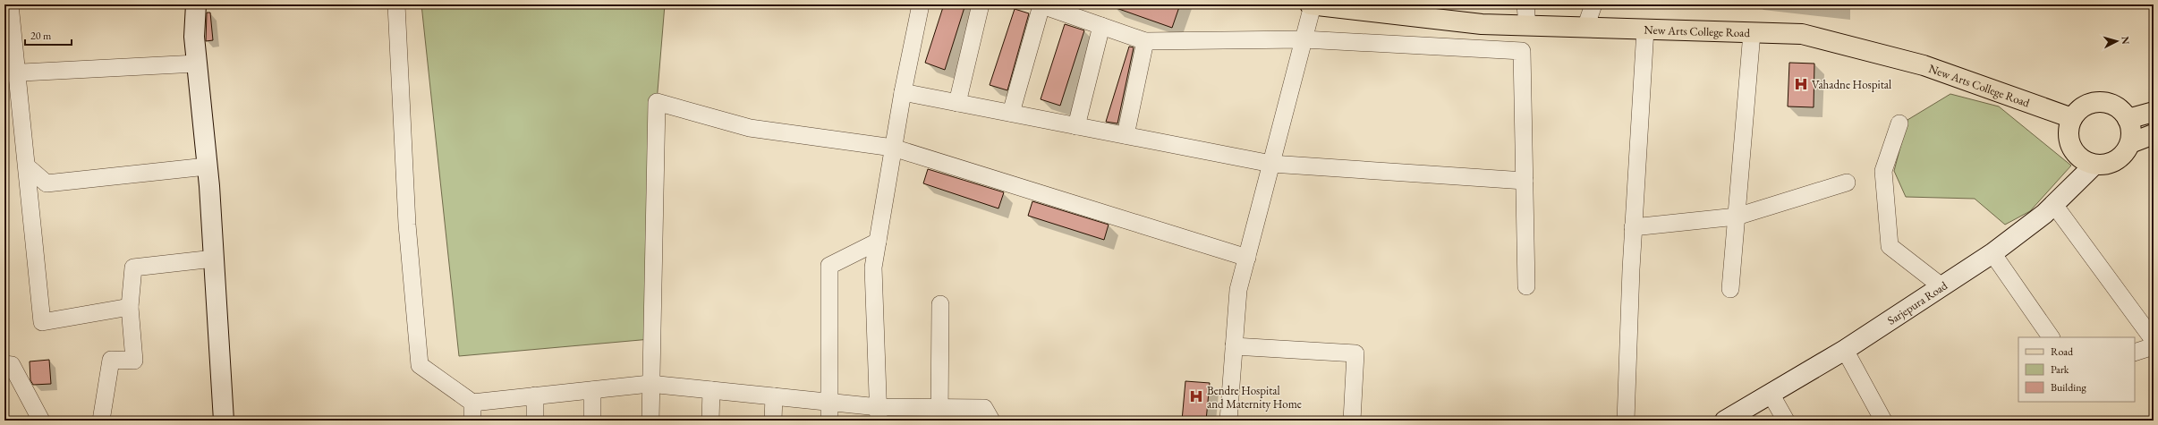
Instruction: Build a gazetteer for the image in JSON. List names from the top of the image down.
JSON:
{
  "streets": {
    "main road": ["New Arts College Road"],
    "street": ["Sarjepura Road"]
  },
  "crossings": [
    ["New Arts College Road", "Sarjepura Road"]
  ],
  "places": {
    "hospital": ["Vahadne Hospital", "Bendre Hospital and Maternity Home"]
  },
  "legend": ["Road", "Park", "Building"],
  "scale_bar": "20 m",
  "north": "right"
}
